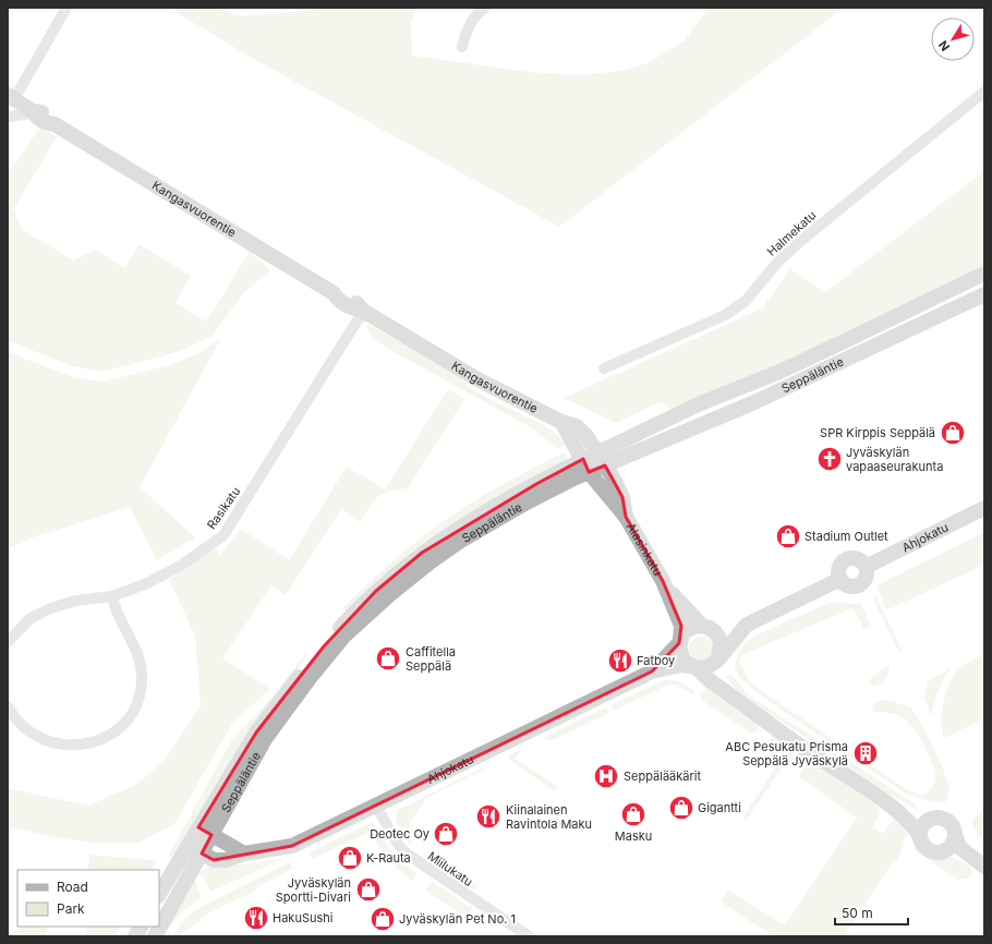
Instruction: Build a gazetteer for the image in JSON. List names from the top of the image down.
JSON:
{
  "streets": {
    "main road": [
      "Kangasvuorentie",
      "Seppäläntie",
      "Ahjokatu",
      "Alasinkatu"
    ],
    "street": ["Halmekatu", "Rasikatu", "Miilukatu"]
  },
  "crossings": [
    ["Kangasvuorentie", "Seppäläntie"],
    ["Kangasvuorentie", "Rasikatu"],
    ["Kangasvuorentie", "Alasinkatu"],
    ["Seppäläntie", "Ahjokatu"],
    ["Seppäläntie", "Alasinkatu"],
    ["Ahjokatu", "Alasinkatu"],
    ["Ahjokatu", "Miilukatu"]
  ],
  "places": {
    "shop": [
      "SPR Kirppis Seppälä",
      "Stadium Outlet",
      "Caffitella Seppälä",
      "Gigantti",
      "Masku",
      "Deotec Oy",
      "K-Rauta",
      "Jyväskylän Sportti-Divari",
      "Jyväskylän Pet No. 1"
    ],
    "church": ["Jyväskylän vapaaseurakunta"],
    "restaurant": ["Fatboy", "Kiinalainen Ravintola Maku", "HakuSushi"],
    "building": ["ABC Pesukatu Prisma Seppälä Jyväskylä"],
    "hospital": ["Seppälääkärit"]
  },
  "legend": ["Road", "Park"],
  "scale_bar": "50 m",
  "north": "bottom left"
}
